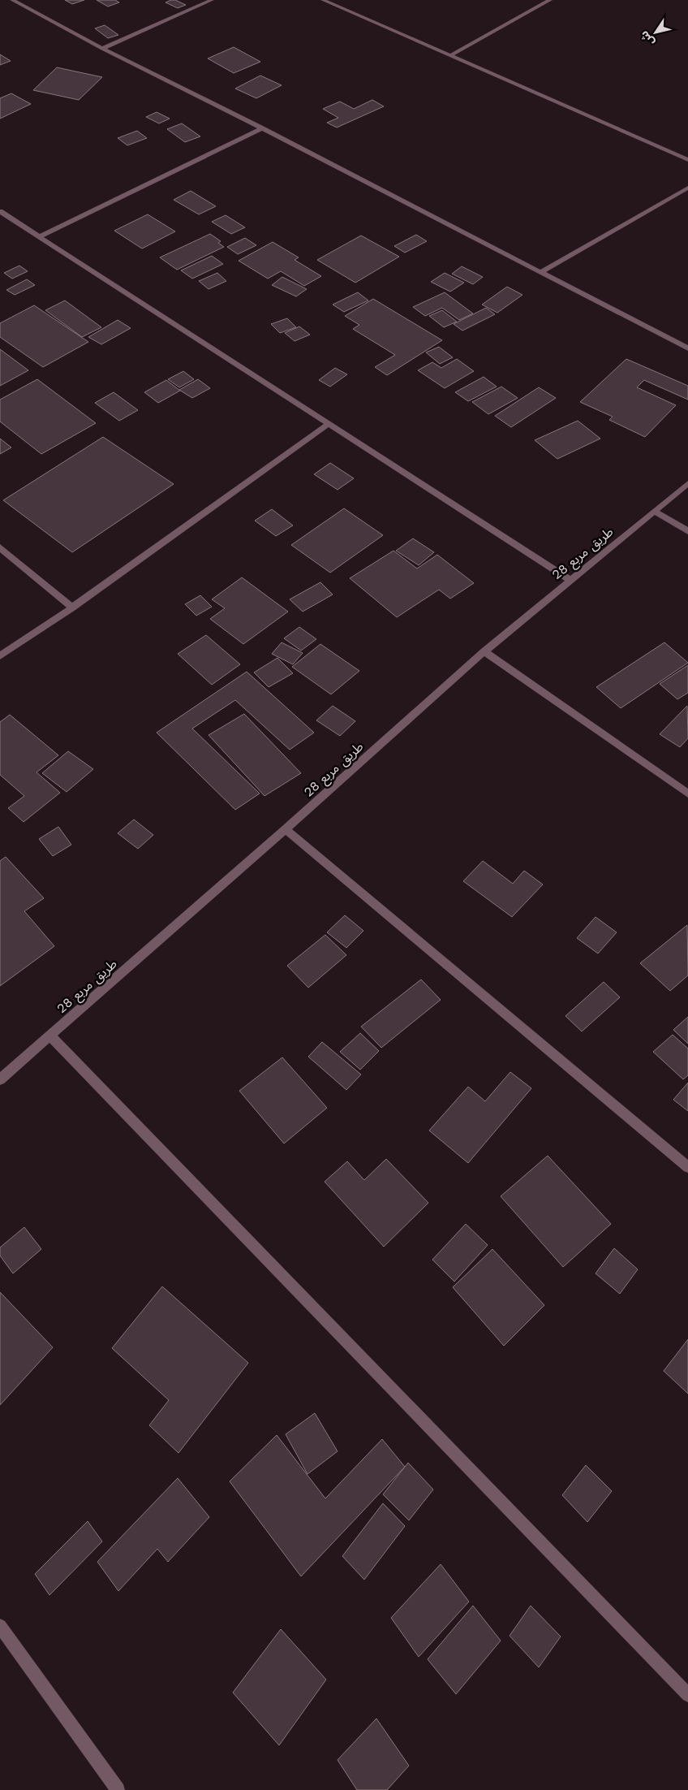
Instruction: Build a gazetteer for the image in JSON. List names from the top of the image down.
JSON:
{
  "streets": {
    "street": ["طريق مربع 28"]
  },
  "north": "bottom left"
}
